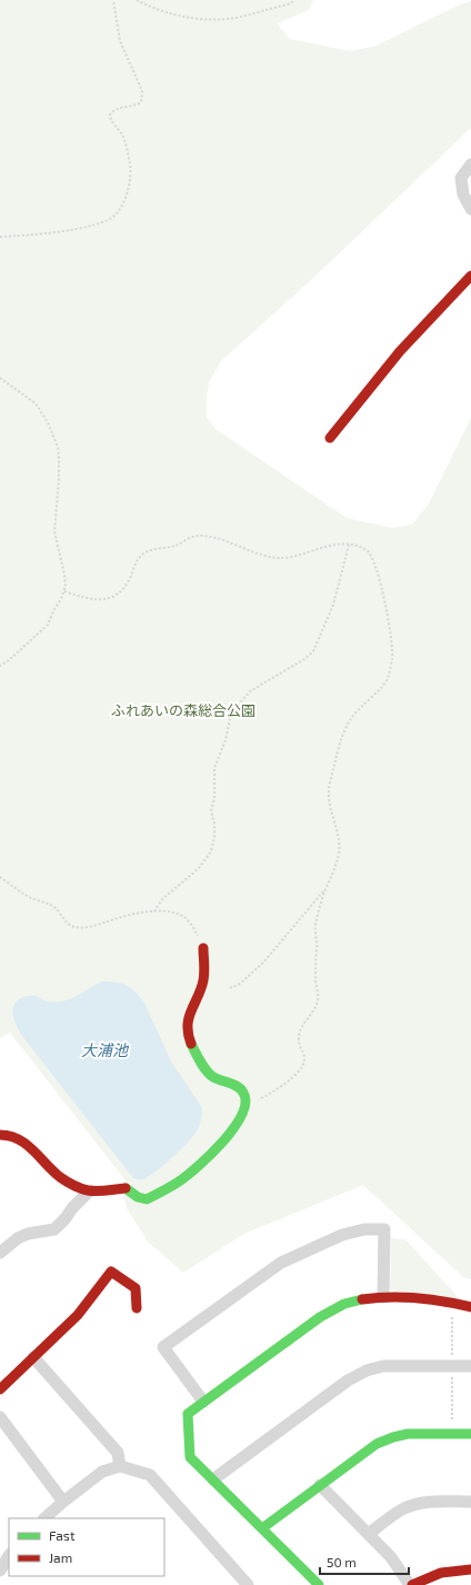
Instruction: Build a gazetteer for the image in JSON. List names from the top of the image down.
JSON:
{
  "water": ["大浦池"],
  "parks": ["ふれあいの森総合公園"],
  "legend": ["Fast", "Jam"],
  "scale_bar": "50 m"
}
